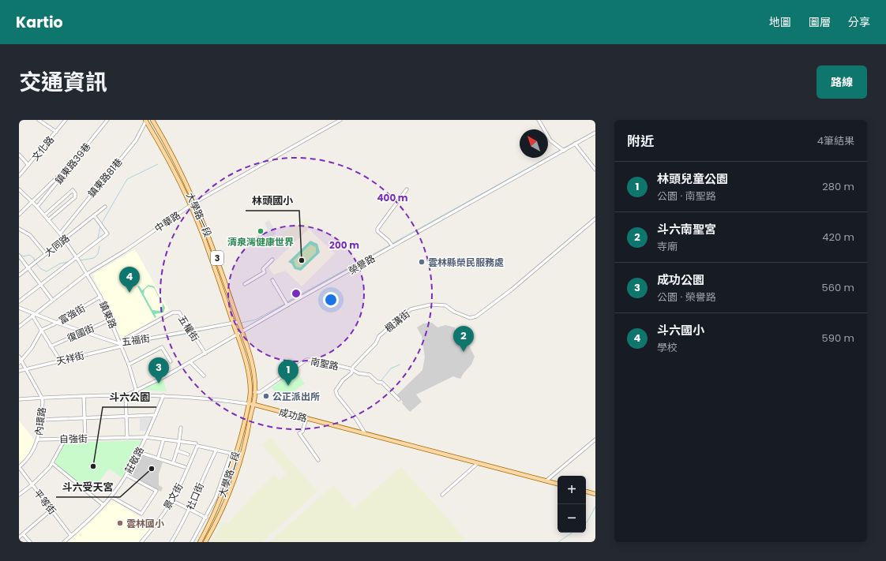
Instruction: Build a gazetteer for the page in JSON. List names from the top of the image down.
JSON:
{
  "streets": {
    "main road": [
      "大學路一段",
      "3",
      "成功路",
      "大學路二段"
    ],
    "street": [
      "文化路",
      "鎮東路39巷",
      "鎮東路81巷",
      "中華路",
      "大同路",
      "榮譽路",
      "富強街",
      "鎮東路",
      "楓溝街",
      "五權街",
      "復國街",
      "五福街",
      "天祥街",
      "南聖路",
      "內環路",
      "自強街",
      "莊敬路",
      "景文街",
      "社口街",
      "平等街"
    ]
  },
  "crossings": [
    ["鎮東路39巷", "鎮東路"],
    ["鎮東路81巷", "大學路一段"],
    ["鎮東路81巷", "鎮東路"],
    ["大學路一段", "中華路"],
    ["大學路一段", "榮譽路"],
    ["大學路一段", "五福街"],
    ["大學路一段", "南聖路"],
    ["大學路一段", "成功路"],
    ["大學路一段", "大學路二段"],
    ["中華路", "鎮東路"],
    ["中華路", "五福街"],
    ["大同路", "鎮東路"],
    ["榮譽路", "鎮東路"],
    ["榮譽路", "五權街"],
    ["榮譽路", "成功路"],
    ["富強街", "鎮東路"],
    ["富強街", "五福街"],
    ["鎮東路", "五權街"],
    ["鎮東路", "復國街"],
    ["鎮東路", "五福街"],
    ["鎮東路", "天祥街"],
    ["鎮東路", "成功路"],
    ["楓溝街", "南聖路"],
    ["楓溝街", "成功路"],
    ["五權街", "五福街"],
    ["五權街", "天祥街"],
    ["復國街", "五福街"],
    ["五福街", "天祥街"],
    ["天祥街", "內環路"],
    ["成功路", "內環路"],
    ["成功路", "莊敬路"],
    ["成功路", "大學路二段"],
    ["內環路", "自強街"],
    ["內環路", "平等街"],
    ["自強街", "莊敬路"],
    ["自強街", "大學路二段"],
    ["自強街", "景文街"],
    ["自強街", "社口街"],
    ["莊敬路", "平等街"]
  ],
  "places": [
    "清泉灣健康世界",
    "林頭國小",
    "雲林縣榮民服務處",
    "公正派出所",
    "斗六公園",
    "斗六受天宮",
    "雲林國小"
  ],
  "north": "top left",
  "page": {
    "header": "Kartio",
    "nav": ["地圖", "圖層", "分享"],
    "title": "交通資訊",
    "buttons": "路線",
    "heading": ["附近", "4筆結果"],
    "list": [
      {
        "mark": "1",
        "name": "林頭兒童公園",
        "note": "公園 · 南聖路",
        "value": "280 m"
      },
      {
        "mark": "2",
        "name": "斗六南聖宮",
        "note": "寺廟",
        "value": "420 m"
      },
      {
        "mark": "3",
        "name": "成功公園",
        "note": "公園 · 榮譽路",
        "value": "560 m"
      },
      {
        "mark": "4",
        "name": "斗六國小",
        "note": "學校",
        "value": "590 m"
      }
    ],
    "pins": [
      "4",
      "2",
      "3",
      "1"
    ],
    "map_buttons": ["+", "−"]
  },
  "rings": ["400 m", "200 m"]
}
